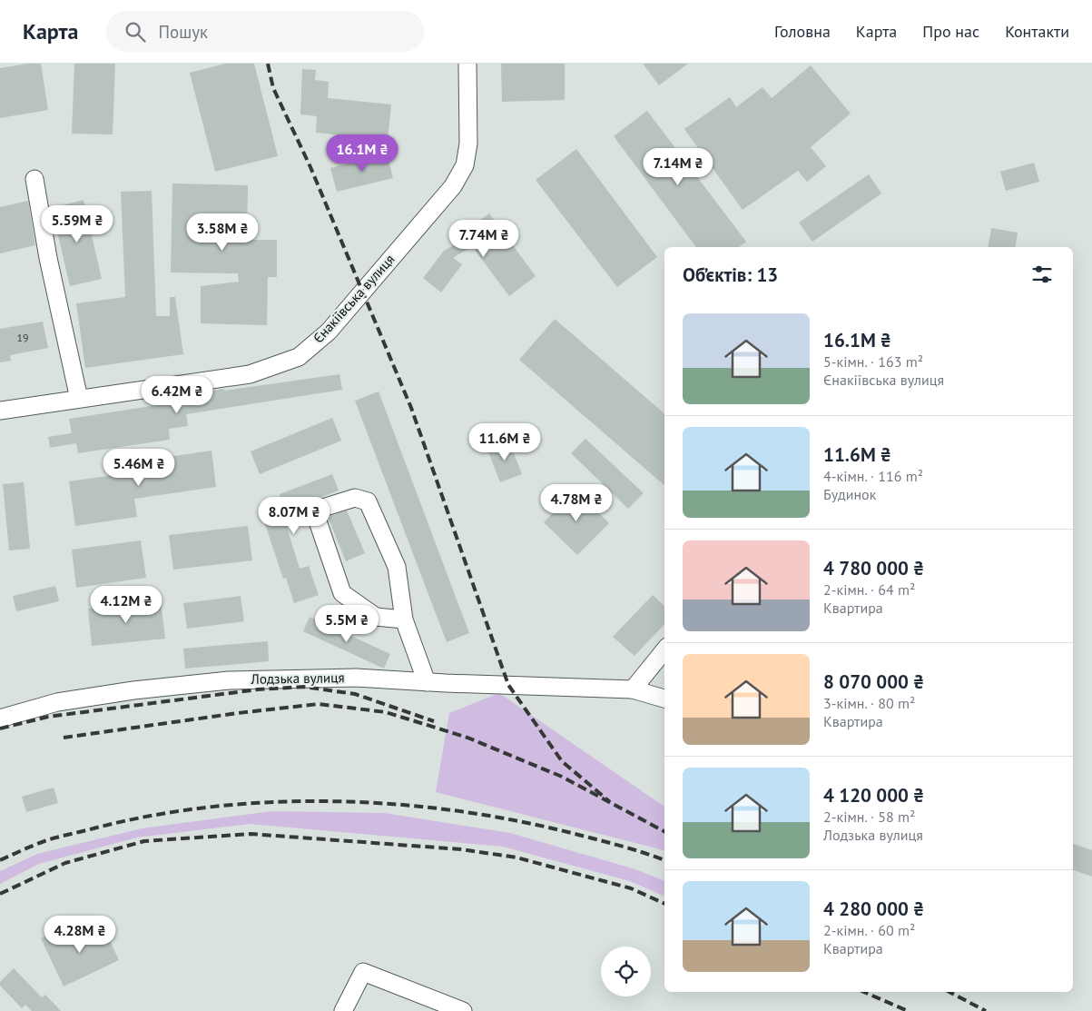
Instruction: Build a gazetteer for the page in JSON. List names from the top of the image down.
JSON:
{
  "streets": {
    "street": ["Єнакіївська вулиця", "Лодзька вулиця"]
  },
  "house_numbers": ["19"],
  "page": {
    "header": "Карта",
    "search": "Пошук",
    "nav": [
      "Головна",
      "Карта",
      "Про нас",
      "Контакти"
    ],
    "price": [
      "16.1M ₴",
      "7.14M ₴",
      "5.59M ₴",
      "3.58M ₴",
      "7.74M ₴",
      "6.42M ₴",
      "11.6M ₴",
      "5.46M ₴",
      "4.78M ₴",
      "8.07M ₴",
      "4.12M ₴",
      "5.5M ₴",
      "4.28M ₴"
    ],
    "heading": "Об’єктів: 13",
    "list": [
      {
        "name": "16.1M ₴",
        "note": "5-кімн. · 163 m² · Єнакіївська вулиця"
      },
      {
        "name": "11.6M ₴",
        "note": "4-кімн. · 116 m² · Будинок"
      },
      {
        "name": "4 780 000 ₴",
        "note": "2-кімн. · 64 m² · Квартира"
      },
      {
        "name": "8 070 000 ₴",
        "note": "3-кімн. · 80 m² · Квартира"
      },
      {
        "name": "4 120 000 ₴",
        "note": "2-кімн. · 58 m² · Лодзька вулиця"
      },
      {
        "name": "4 280 000 ₴",
        "note": "2-кімн. · 60 m² · Квартира"
      }
    ]
  }
}
